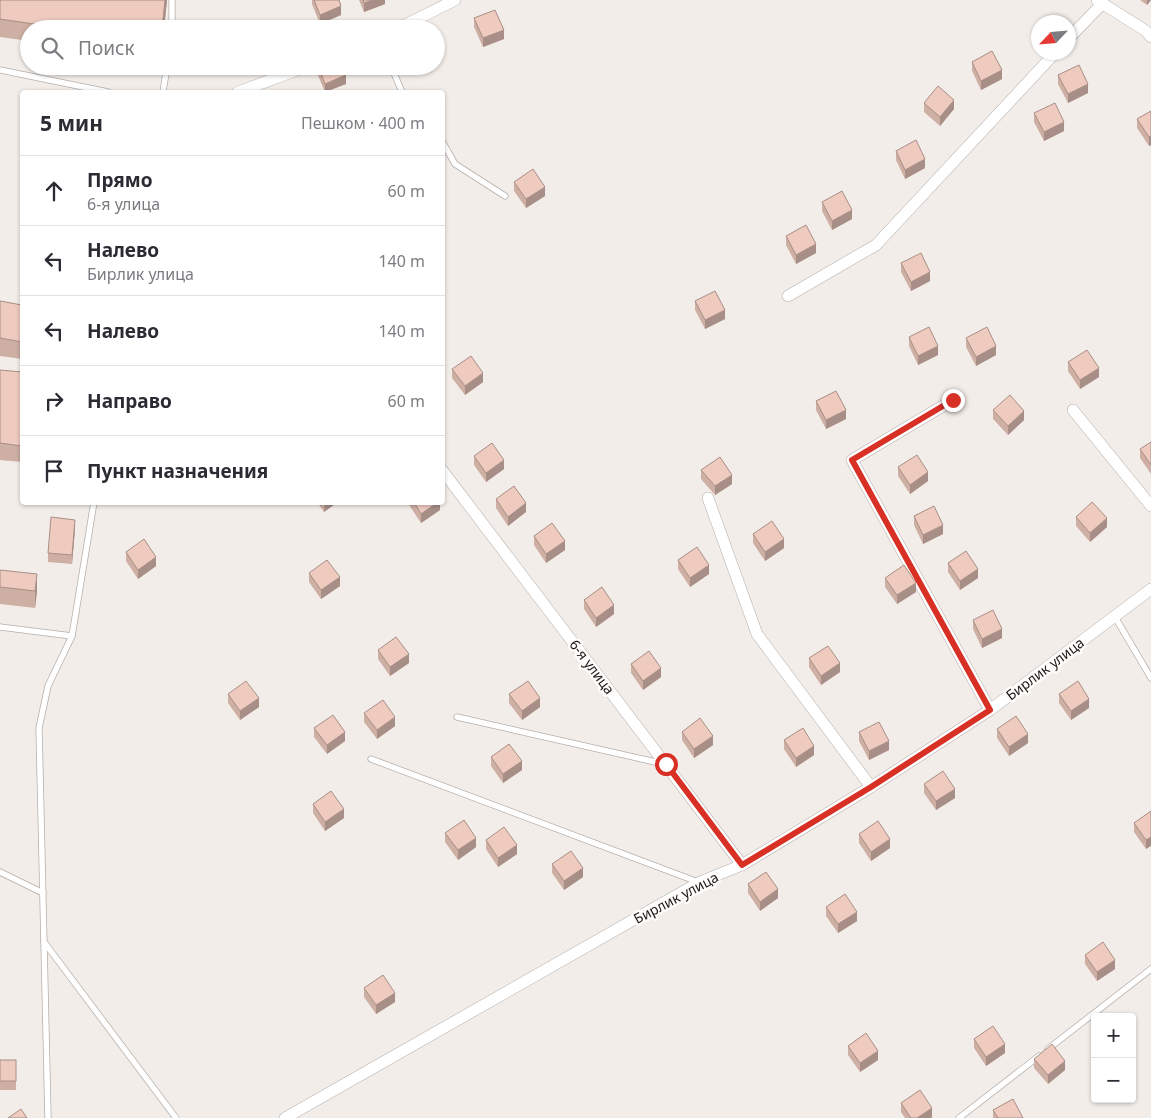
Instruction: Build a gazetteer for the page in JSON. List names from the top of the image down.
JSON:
{
  "streets": {
    "street": ["6-я улица", "Бирлик улица"]
  },
  "crossings": [
    ["6-я улица", "Бирлик улица"]
  ],
  "north": "bottom left",
  "page": {
    "search": "Поиск",
    "heading": ["5 мин", "Пешком · 400 m"],
    "list": [
      ["Прямо", "6-я улица", "60 m"],
      ["Налево", "Бирлик улица", "140 m"],
      ["Налево", "140 m"],
      ["Направо", "60 m"],
      "Пункт назначения"
    ],
    "map_buttons": ["+", "−"]
  }
}
